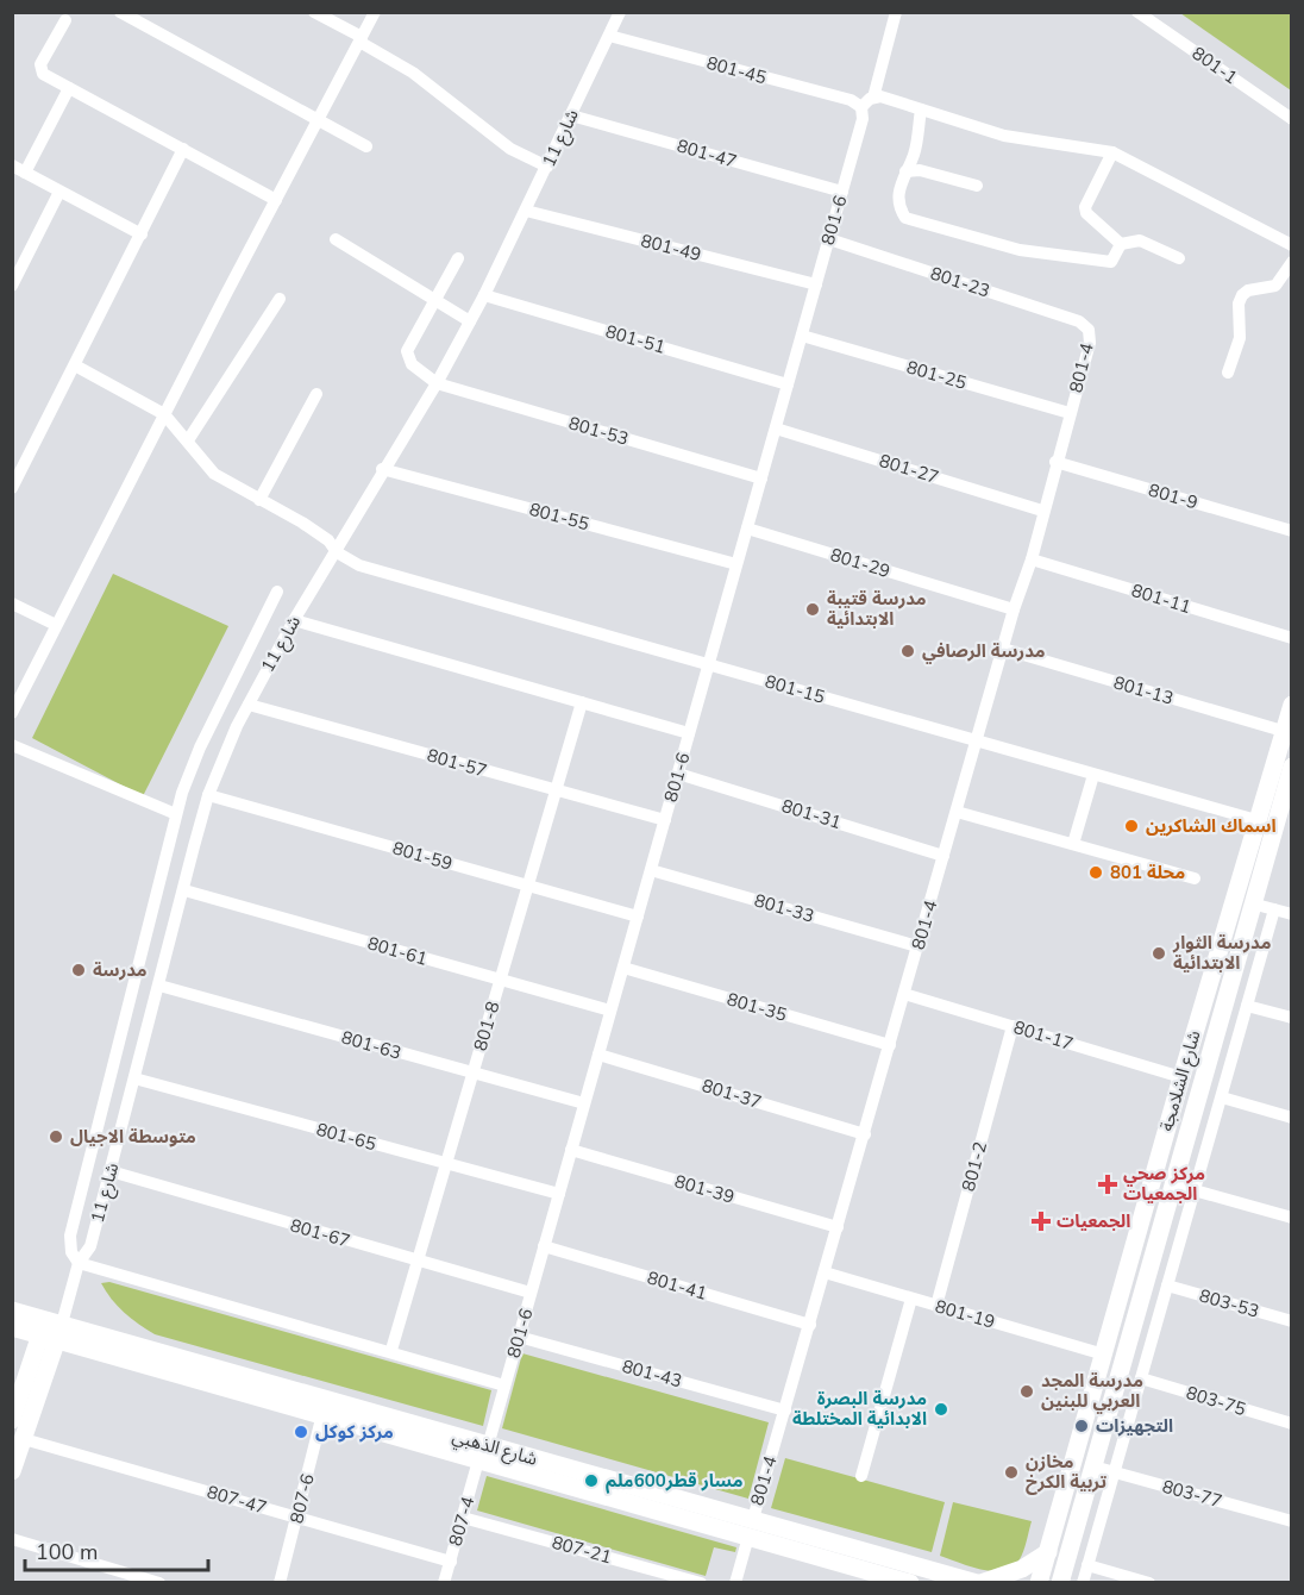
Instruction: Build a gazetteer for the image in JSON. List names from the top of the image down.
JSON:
{
  "streets": {
    "street": [
      "801-1",
      "801-45",
      "شارع 11",
      "801-47",
      "801-6",
      "801-49",
      "801-23",
      "801-51",
      "801-4",
      "801-25",
      "801-53",
      "801-27",
      "801-9",
      "801-55",
      "801-29",
      "801-11",
      "801-15",
      "801-13",
      "801-57",
      "801-31",
      "801-59",
      "801-33",
      "801-61",
      "801-35",
      "801-8",
      "801-17",
      "801-63",
      "شارع الشلامجة",
      "801-37",
      "801-65",
      "801-2",
      "801-39",
      "801-67",
      "801-41",
      "803-53",
      "801-19",
      "801-43",
      "803-75",
      "شارع الذهبي",
      "803-77",
      "807-6",
      "807-47",
      "807-4",
      "807-21"
    ]
  },
  "crossings": [
    ["801-45", "شارع 11"],
    ["801-45", "801-6"],
    ["شارع 11", "801-47"],
    ["شارع 11", "801-49"],
    ["شارع 11", "801-51"],
    ["شارع 11", "801-53"],
    ["شارع 11", "801-55"],
    ["شارع 11", "801-15"],
    ["شارع 11", "801-57"],
    ["شارع 11", "801-59"],
    ["شارع 11", "801-61"],
    ["شارع 11", "801-63"],
    ["شارع 11", "801-65"],
    ["شارع 11", "801-67"],
    ["شارع 11", "شارع الذهبي"],
    ["شارع 11", "807-47"],
    ["801-47", "801-6"],
    ["801-6", "801-49"],
    ["801-6", "801-23"],
    ["801-6", "801-51"],
    ["801-6", "801-25"],
    ["801-6", "801-53"],
    ["801-6", "801-27"],
    ["801-6", "801-55"],
    ["801-6", "801-29"],
    ["801-6", "801-15"],
    ["801-6", "801-57"],
    ["801-6", "801-31"],
    ["801-6", "801-59"],
    ["801-6", "801-33"],
    ["801-6", "801-61"],
    ["801-6", "801-35"],
    ["801-6", "801-63"],
    ["801-6", "801-37"],
    ["801-6", "801-65"],
    ["801-6", "801-39"],
    ["801-6", "801-67"],
    ["801-6", "801-41"],
    ["801-6", "801-43"],
    ["801-6", "شارع الذهبي"],
    ["801-6", "807-4"],
    ["801-23", "801-4"],
    ["801-4", "801-25"],
    ["801-4", "801-27"],
    ["801-4", "801-9"],
    ["801-4", "801-29"],
    ["801-4", "801-11"],
    ["801-4", "801-15"],
    ["801-4", "801-13"],
    ["801-4", "801-31"],
    ["801-4", "801-33"],
    ["801-4", "801-35"],
    ["801-4", "801-17"],
    ["801-4", "801-37"],
    ["801-4", "801-39"],
    ["801-4", "801-41"],
    ["801-4", "801-19"],
    ["801-4", "801-43"],
    ["801-4", "شارع الذهبي"],
    ["801-15", "شارع الشلامجة"],
    ["801-13", "شارع الشلامجة"],
    ["801-57", "801-8"],
    ["801-59", "801-8"],
    ["801-61", "801-8"],
    ["801-8", "801-63"],
    ["801-8", "801-65"],
    ["801-8", "801-67"],
    ["801-17", "شارع الشلامجة"],
    ["801-17", "801-2"],
    ["شارع الشلامجة", "801-19"],
    ["شارع الشلامجة", "803-77"],
    ["801-2", "801-19"],
    ["شارع الذهبي", "807-6"],
    ["شارع الذهبي", "807-4"],
    ["807-6", "807-47"],
    ["807-47", "807-4"],
    ["807-4", "807-21"]
  ],
  "places": {
    "other": [
      "مدرسة قتيبة الابتدائية",
      "مدرسة الرصافي",
      "اسماك الشاكرين",
      "محلة 801",
      "مدرسة الثوار الابتدائية",
      "مدرسة",
      "متوسطة الاجيال",
      "مدرسة المجد العربي للبنين",
      "مدرسة البصرة الابدائية المختلطة",
      "التجهيزات",
      "مركز كوكل",
      "مخازن تربية الكرخ",
      "مسار قطر600ملم"
    ],
    "health": ["مركز صحي الجمعيات", "الجمعيات"]
  },
  "scale_bar": "100 m"
}
